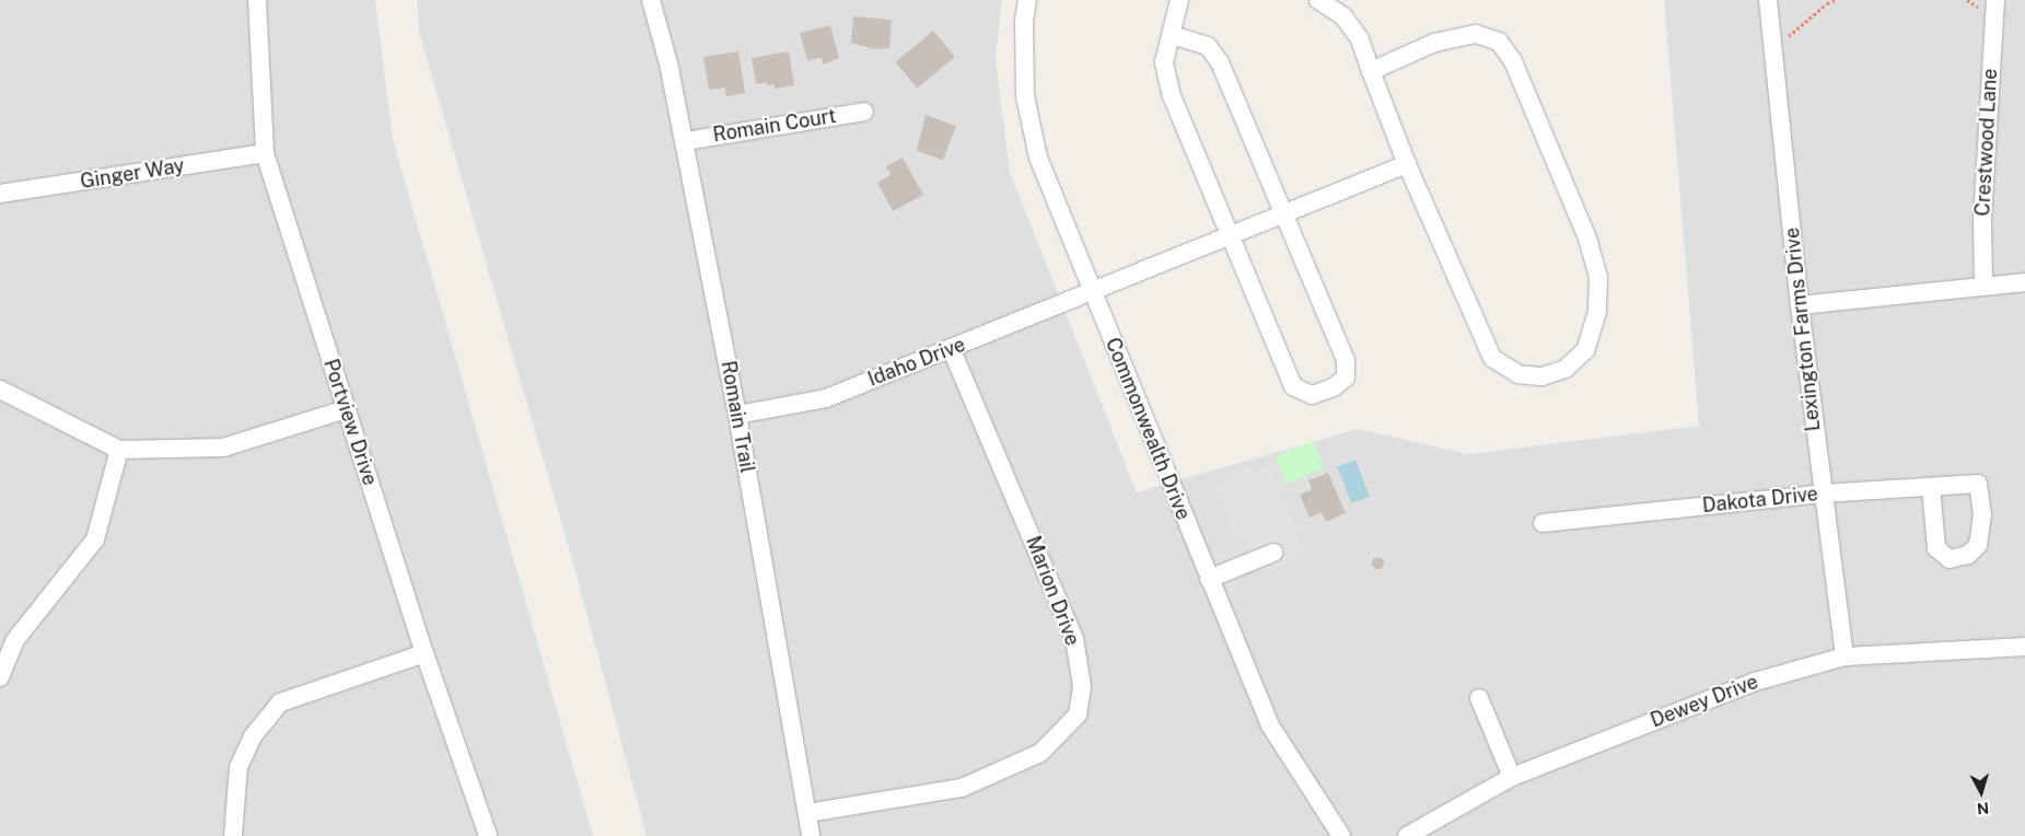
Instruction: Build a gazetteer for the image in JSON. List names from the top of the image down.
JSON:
{
  "streets": {
    "street": [
      "Romain Court",
      "Crestwood Lane",
      "Ginger Way",
      "Lexington Farms Drive",
      "Idaho Drive",
      "Romain Trail",
      "Portview Drive",
      "Commonwealth Drive",
      "Dakota Drive",
      "Marion Drive",
      "Dewey Drive"
    ]
  },
  "crossings": [
    ["Romain Court", "Romain Trail"],
    ["Ginger Way", "Portview Drive"],
    ["Lexington Farms Drive", "Dakota Drive"],
    ["Lexington Farms Drive", "Dewey Drive"],
    ["Idaho Drive", "Romain Trail"],
    ["Idaho Drive", "Commonwealth Drive"],
    ["Idaho Drive", "Marion Drive"],
    ["Romain Trail", "Marion Drive"]
  ],
  "north": "bottom"
}
